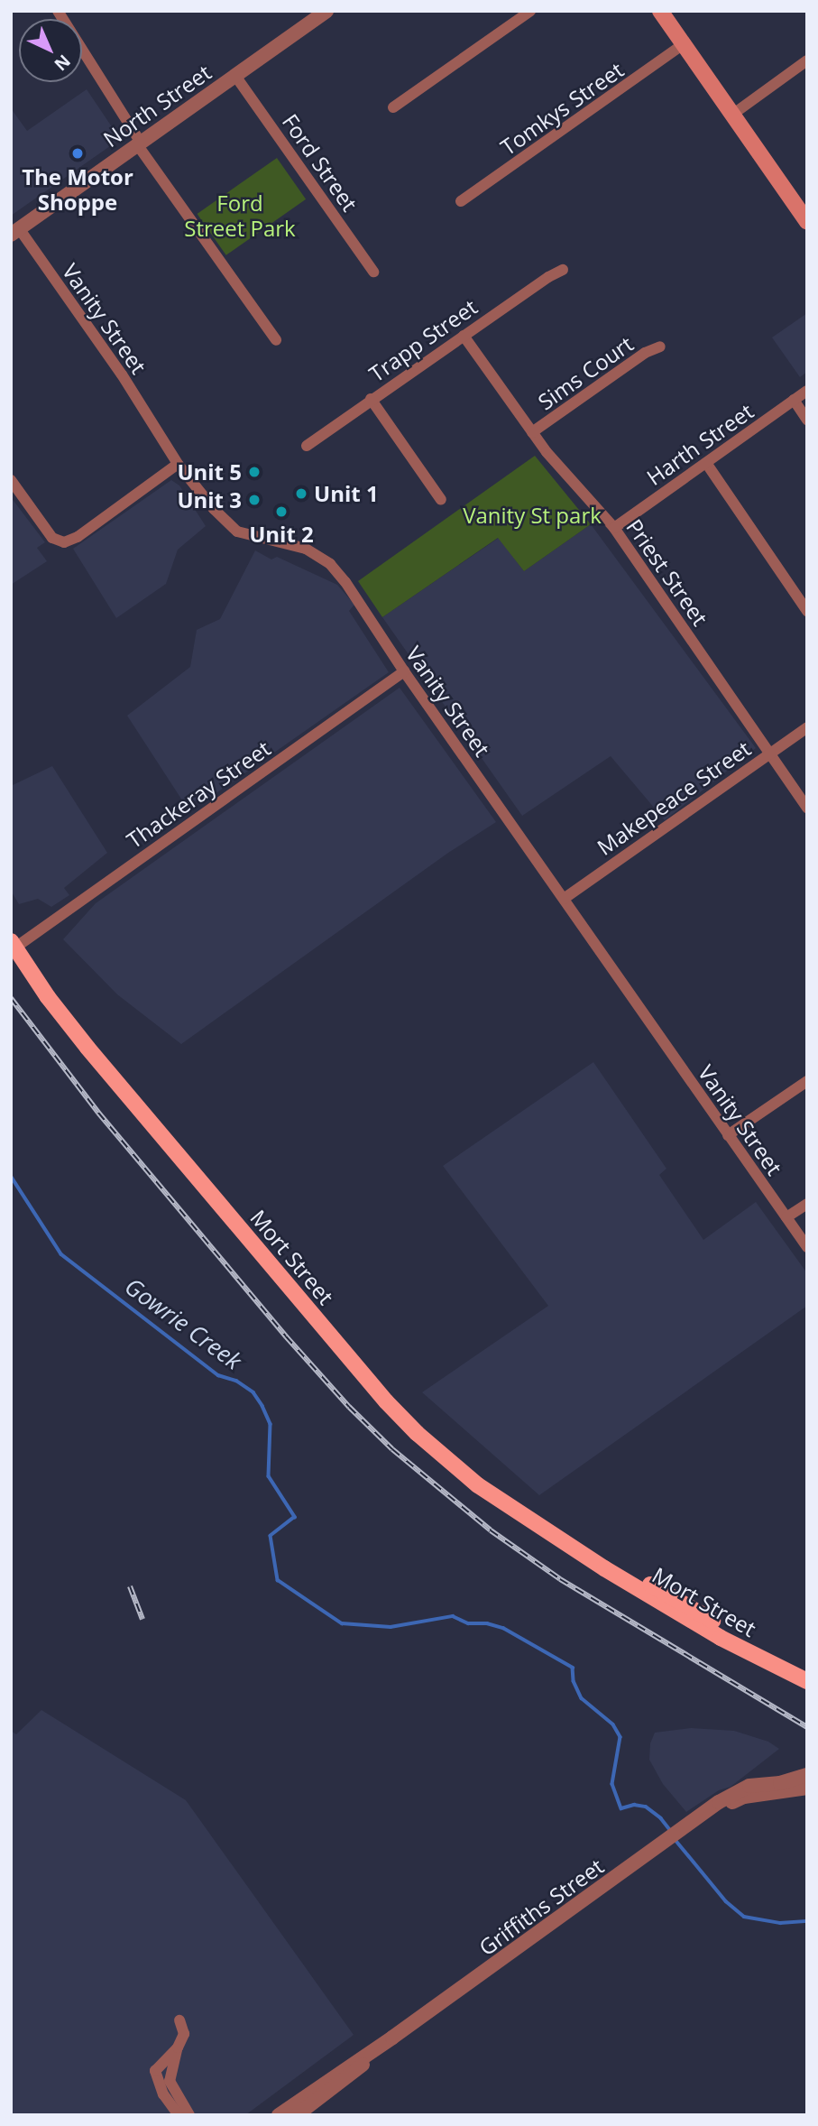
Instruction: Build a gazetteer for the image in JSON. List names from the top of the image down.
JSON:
{
  "streets": {
    "main road": ["Mort Street"],
    "street": [
      "North Street",
      "Tomkys Street",
      "Ford Street",
      "Vanity Street",
      "Trapp Street",
      "Sims Court",
      "Harth Street",
      "Priest Street",
      "Thackeray Street",
      "Makepeace Street",
      "Griffiths Street"
    ]
  },
  "crossings": [
    ["North Street", "Ford Street"],
    ["North Street", "Vanity Street"],
    ["Vanity Street", "Thackeray Street"],
    ["Vanity Street", "Makepeace Street"],
    ["Trapp Street", "Priest Street"],
    ["Sims Court", "Priest Street"],
    ["Harth Street", "Priest Street"],
    ["Priest Street", "Makepeace Street"],
    ["Thackeray Street", "Mort Street"]
  ],
  "water": ["Gowrie Creek"],
  "parks": ["Ford Street Park", "Vanity St park"],
  "places": [
    "The Motor Shoppe",
    "Unit 5",
    "Unit 1",
    "Unit 3",
    "Unit 2"
  ],
  "north": "bottom right"
}
